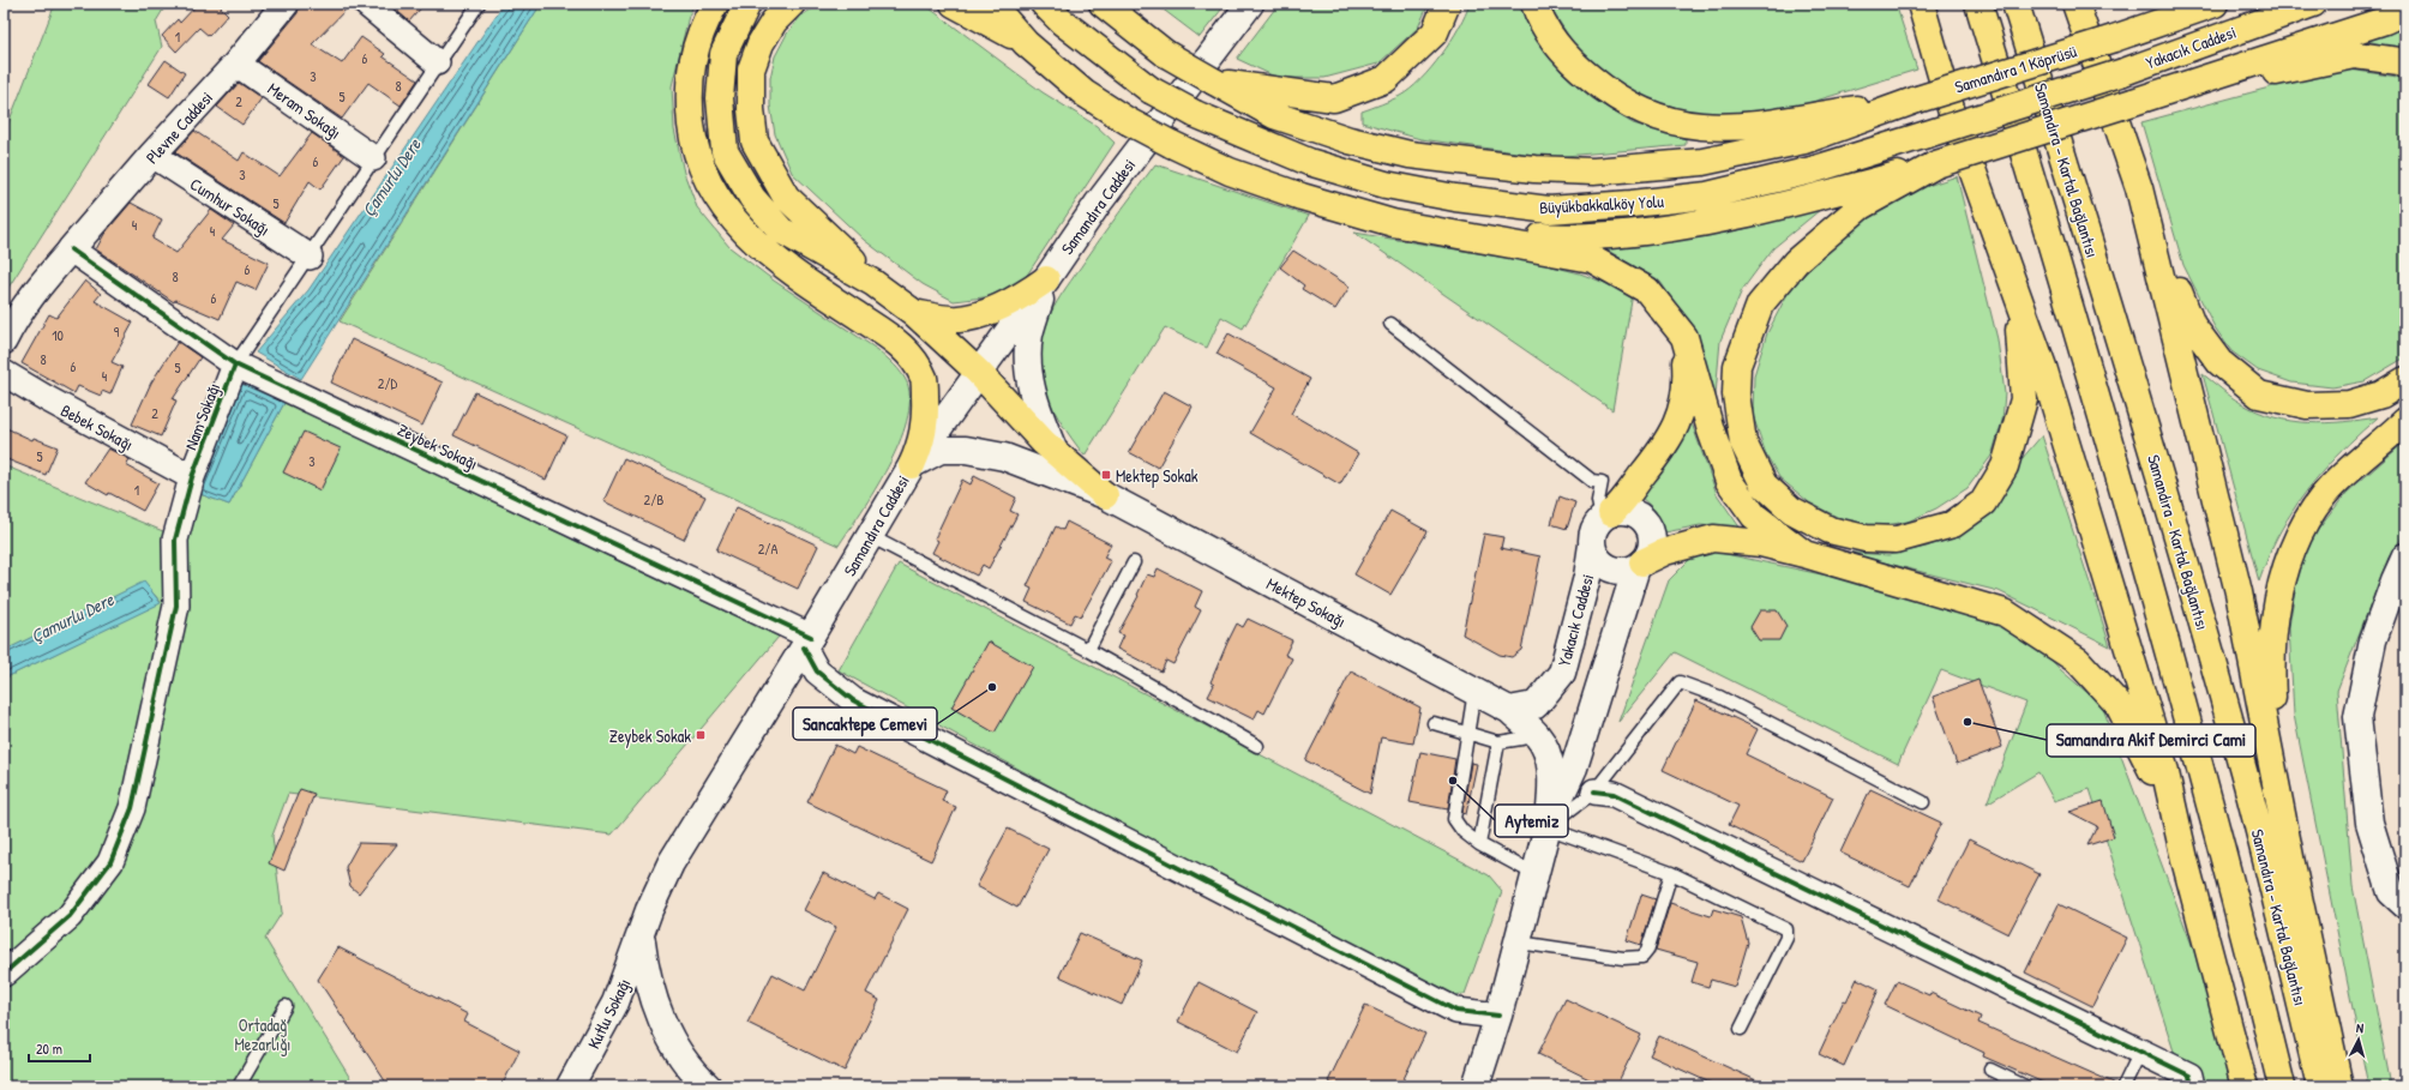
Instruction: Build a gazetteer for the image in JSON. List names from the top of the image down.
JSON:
{
  "streets": {
    "highway": [
      "Yakacık Caddesi",
      "Samandıra 1 Köprüsü",
      "Samandıra - Kartal Bağlantısı",
      "Büyükbakkalköy Yolu"
    ],
    "main road": [
      "Plevne Caddesi",
      "Samandıra Caddesi",
      "Mektep Sokağı",
      "Kutlu Sokağı"
    ],
    "street": [
      "Meram Sokağı",
      "Cumhur Sokağı",
      "Nam Sokağı",
      "Bebek Sokağı",
      "Zeybek Sokağı"
    ]
  },
  "crossings": [
    ["Yakacık Caddesi", "Samandıra 1 Köprüsü"],
    ["Yakacık Caddesi", "Mektep Sokağı"],
    ["Samandıra 1 Köprüsü", "Büyükbakkalköy Yolu"],
    ["Meram Sokağı", "Plevne Caddesi"],
    ["Plevne Caddesi", "Cumhur Sokağı"],
    ["Plevne Caddesi", "Zeybek Sokağı"],
    ["Samandıra Caddesi", "Zeybek Sokağı"],
    ["Samandıra Caddesi", "Mektep Sokağı"],
    ["Samandıra Caddesi", "Kutlu Sokağı"],
    ["Nam Sokağı", "Bebek Sokağı"],
    ["Nam Sokağı", "Zeybek Sokağı"]
  ],
  "water": ["Çamurlu Dere"],
  "parks": ["Ortadağ Mezarlığı"],
  "places": {
    "transit": ["Mektep Sokak", "Zeybek Sokak"],
    "other": ["Sancaktepe Cemevi", "Samandıra Akif Demirci Cami", "Aytemiz"]
  },
  "house_numbers": [
    "1",
    "6",
    "3",
    "8",
    "5",
    "2",
    "6",
    "3",
    "5",
    "4",
    "4",
    "6",
    "8",
    "6",
    "9",
    "10",
    "8",
    "6",
    "5",
    "4",
    "2/D",
    "2",
    "5",
    "3",
    "1",
    "2/B",
    "2/A"
  ],
  "scale_bar": "20 m",
  "north": "top"
}
